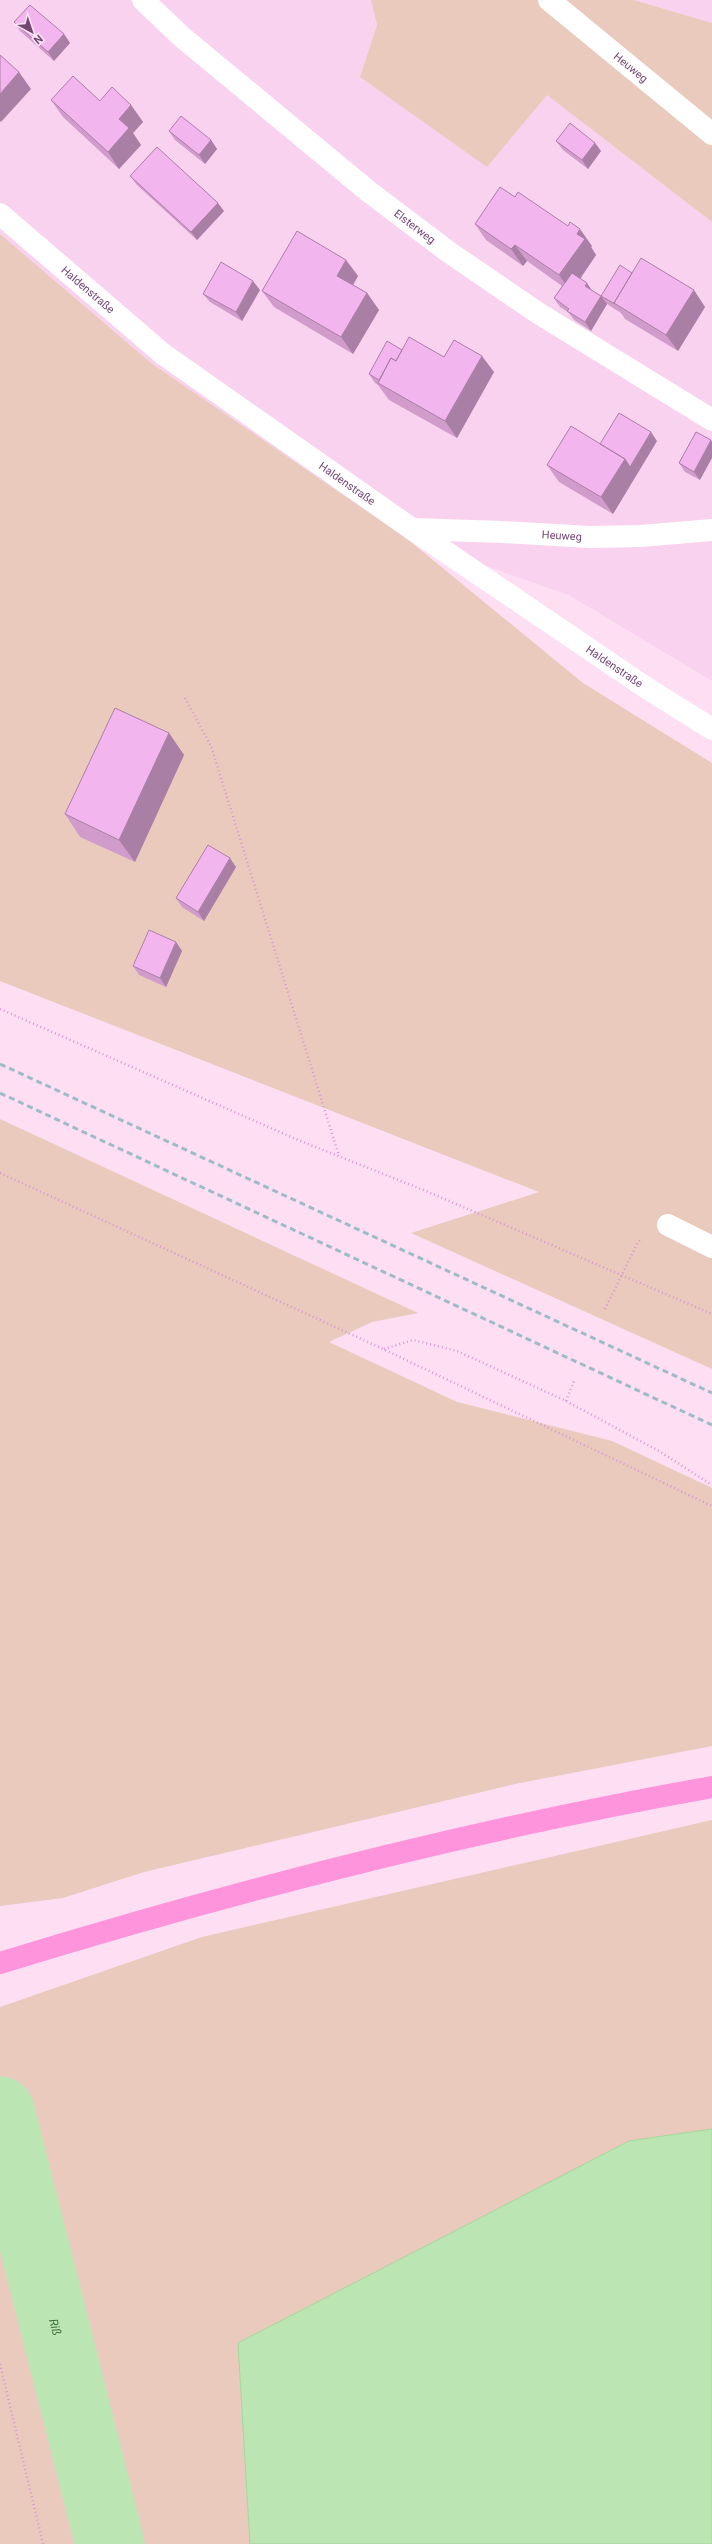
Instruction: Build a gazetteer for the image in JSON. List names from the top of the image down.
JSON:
{
  "streets": {
    "street": ["Heuweg", "Elsterweg", "Haldenstraße"]
  },
  "crossings": [
    ["Heuweg", "Haldenstraße"]
  ],
  "water": ["Riß"],
  "north": "bottom right"
}
